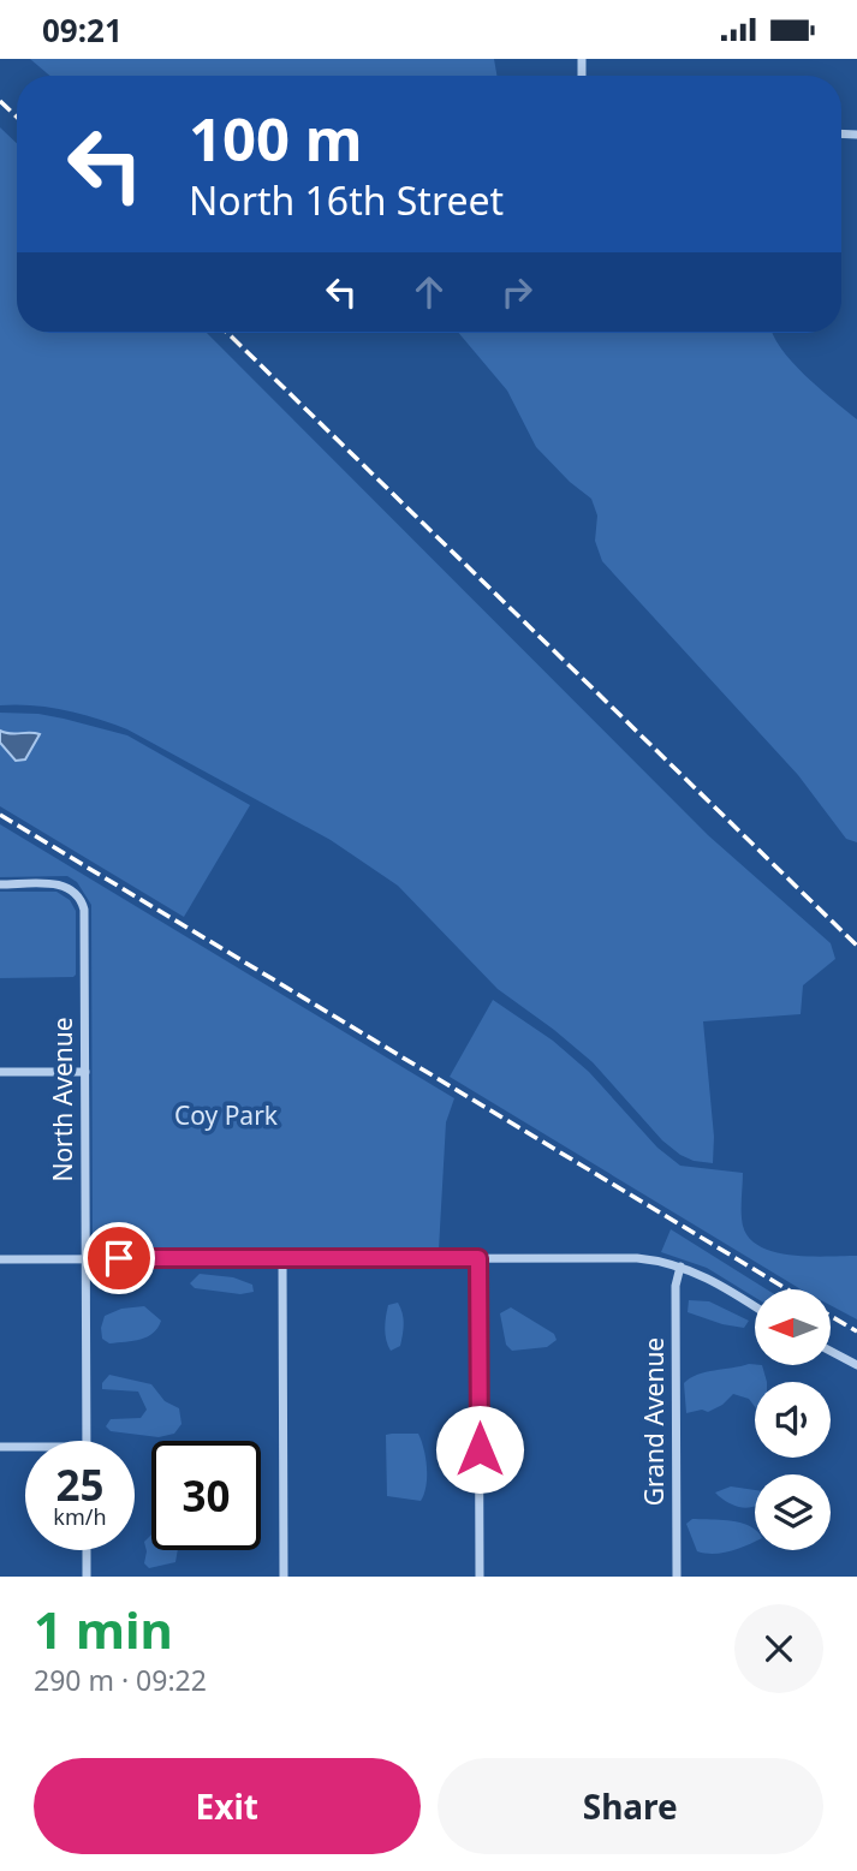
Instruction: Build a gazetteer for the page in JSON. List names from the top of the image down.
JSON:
{
  "streets": {
    "street": ["North Avenue", "Grand Avenue"]
  },
  "parks": ["Coy Park"],
  "north": "left",
  "page": {
    "status": "09:21",
    "turn": ["100 m", "North 16th Street"],
    "speed": "25 km/h",
    "limit": "30",
    "heading": ["1 min", "290 m · 09:22"],
    "buttons": ["Exit", "Share"]
  }
}
